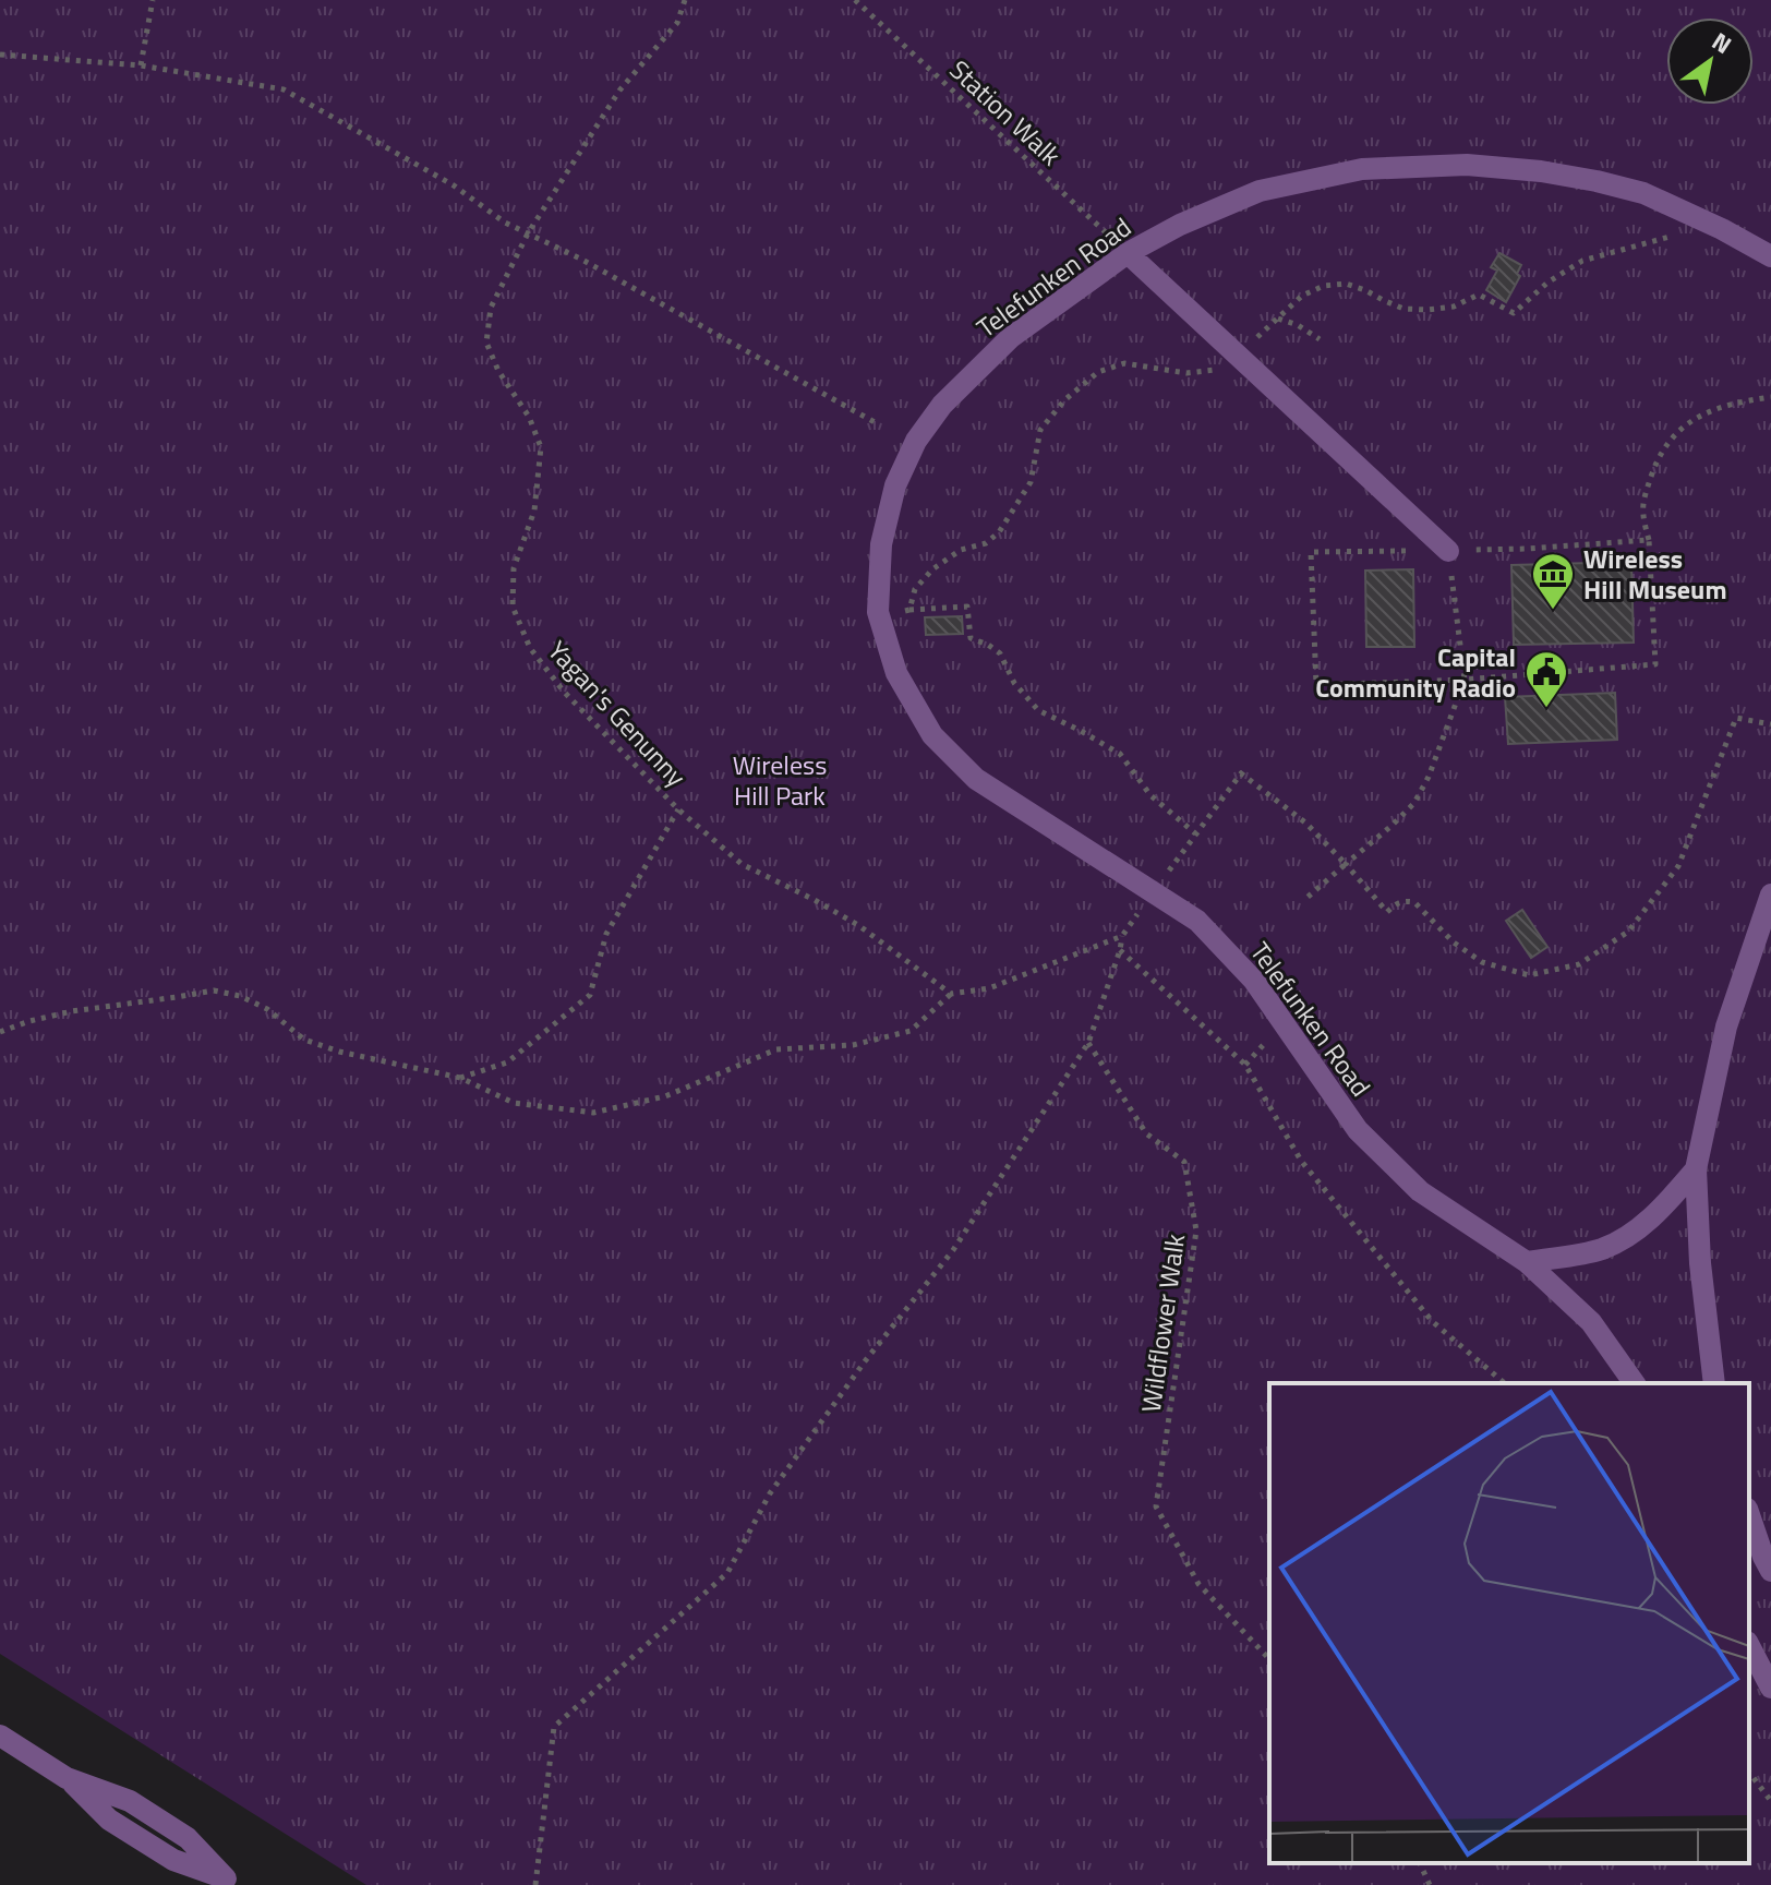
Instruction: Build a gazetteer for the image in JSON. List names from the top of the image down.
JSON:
{
  "streets": {
    "street": ["Telefunken Road"],
    "path": ["Station Walk", "Yagan's Genunny", "Wildflower Walk"]
  },
  "crossings": [
    ["Station Walk", "Telefunken Road"]
  ],
  "parks": ["Wireless Hill Park"],
  "places": {
    "museum": ["Wireless Hill Museum"],
    "public building": ["Capital Community Radio"]
  },
  "north": "top right"
}
